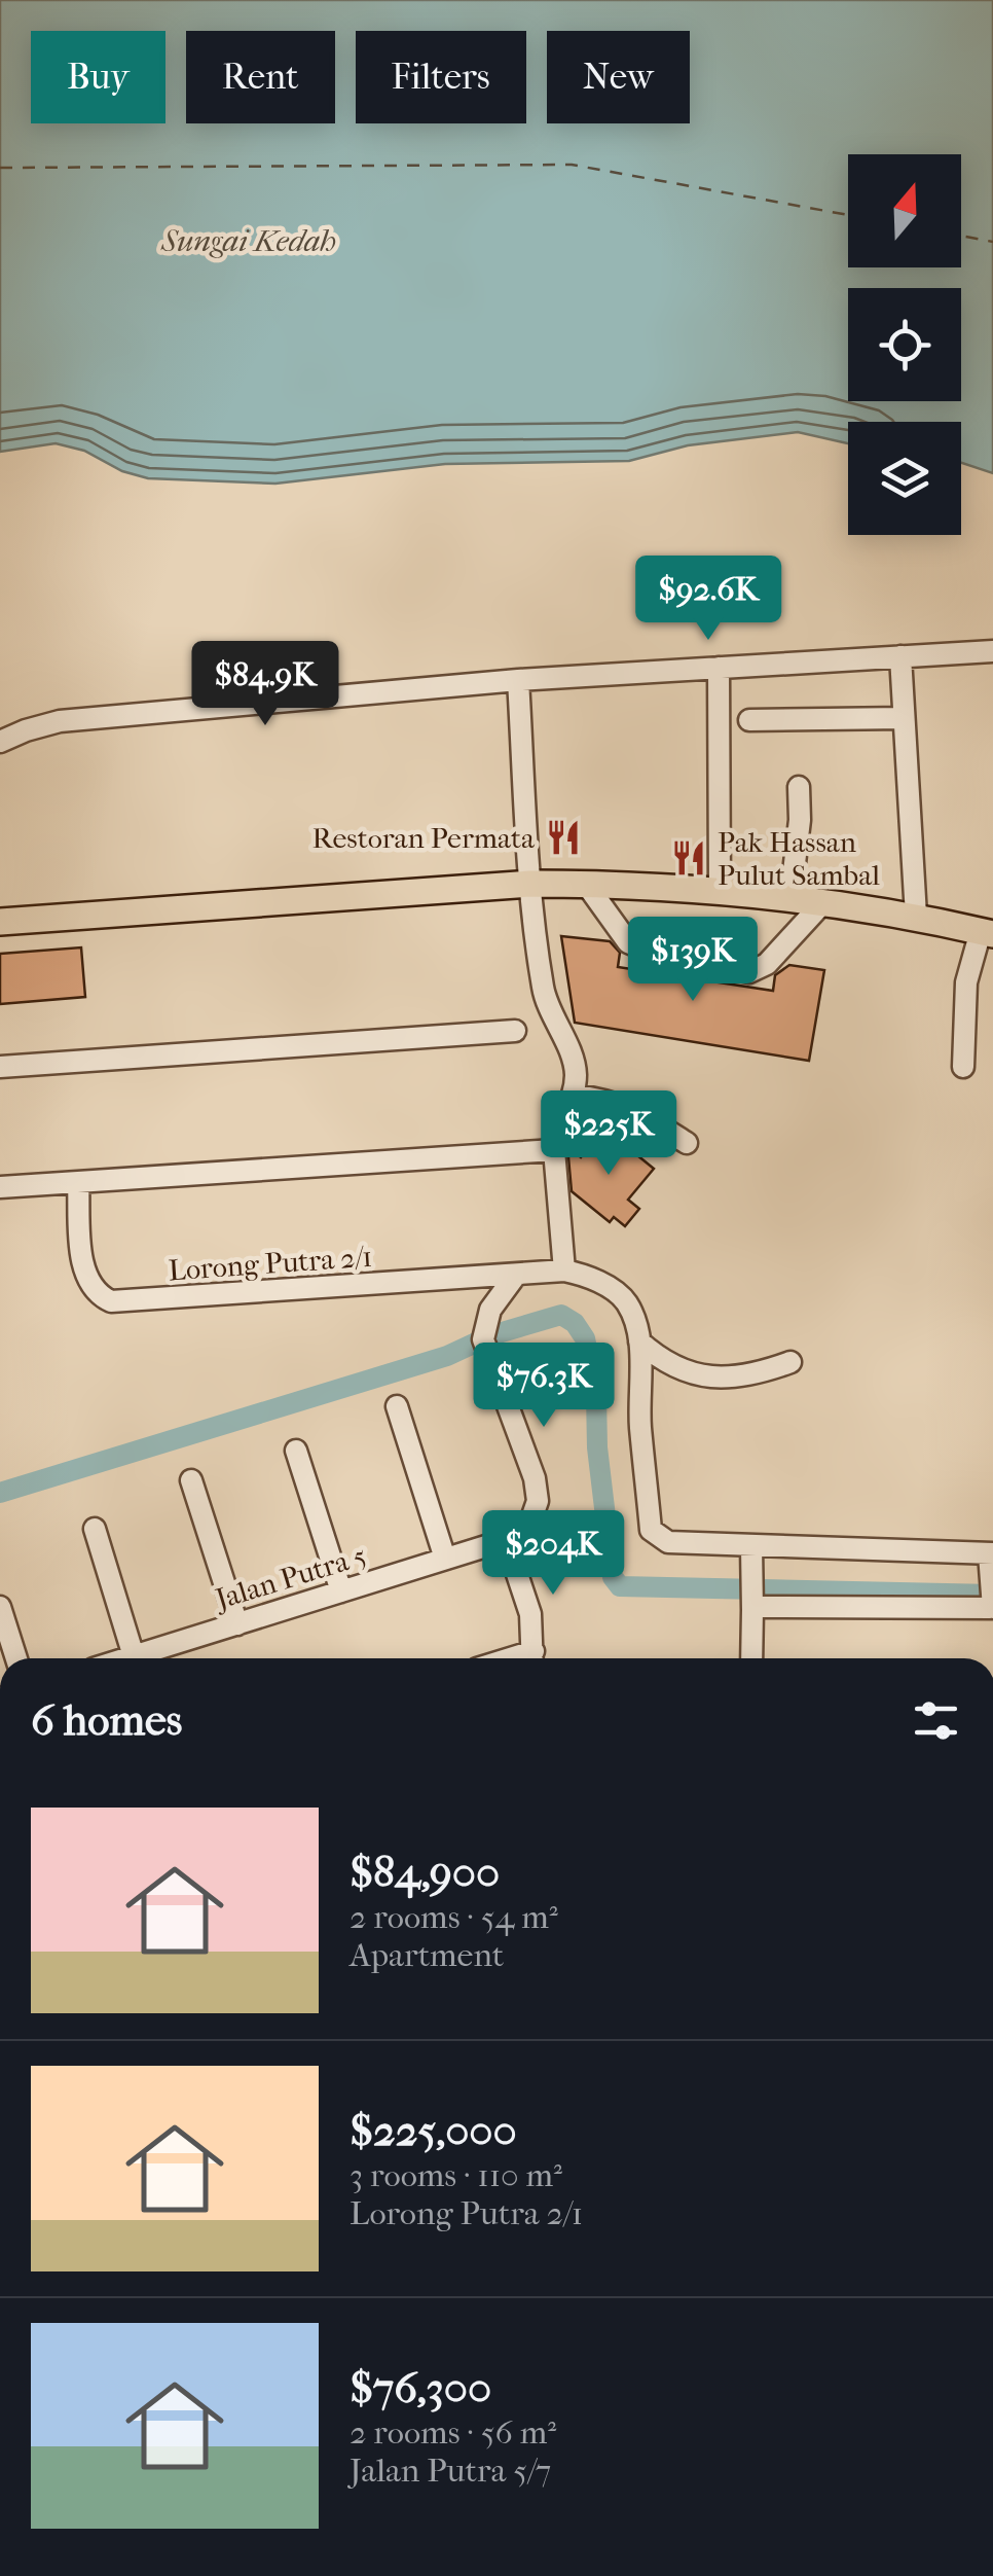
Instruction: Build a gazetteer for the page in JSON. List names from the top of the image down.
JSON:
{
  "streets": {
    "street": ["Lorong Putra 2/1", "Jalan Putra 5"]
  },
  "water": ["Sungai Kedah"],
  "places": {
    "restaurant": ["Restoran Permata", "Pak Hassan Pulut Sambal"]
  },
  "north": "top",
  "page": {
    "chip": [
      "Buy",
      "Rent",
      "Filters",
      "New"
    ],
    "price": [
      "$92.6K",
      "$84.9K",
      "$139K",
      "$225K",
      "$76.3K",
      "$204K"
    ],
    "heading": "6 homes",
    "list": [
      {
        "name": "$84,900",
        "note": "2 rooms · 54 m² · Apartment"
      },
      {
        "name": "$225,000",
        "note": "3 rooms · 110 m² · Lorong Putra 2/1"
      },
      {
        "name": "$76,300",
        "note": "2 rooms · 56 m² · Jalan Putra 5/7"
      }
    ]
  }
}
